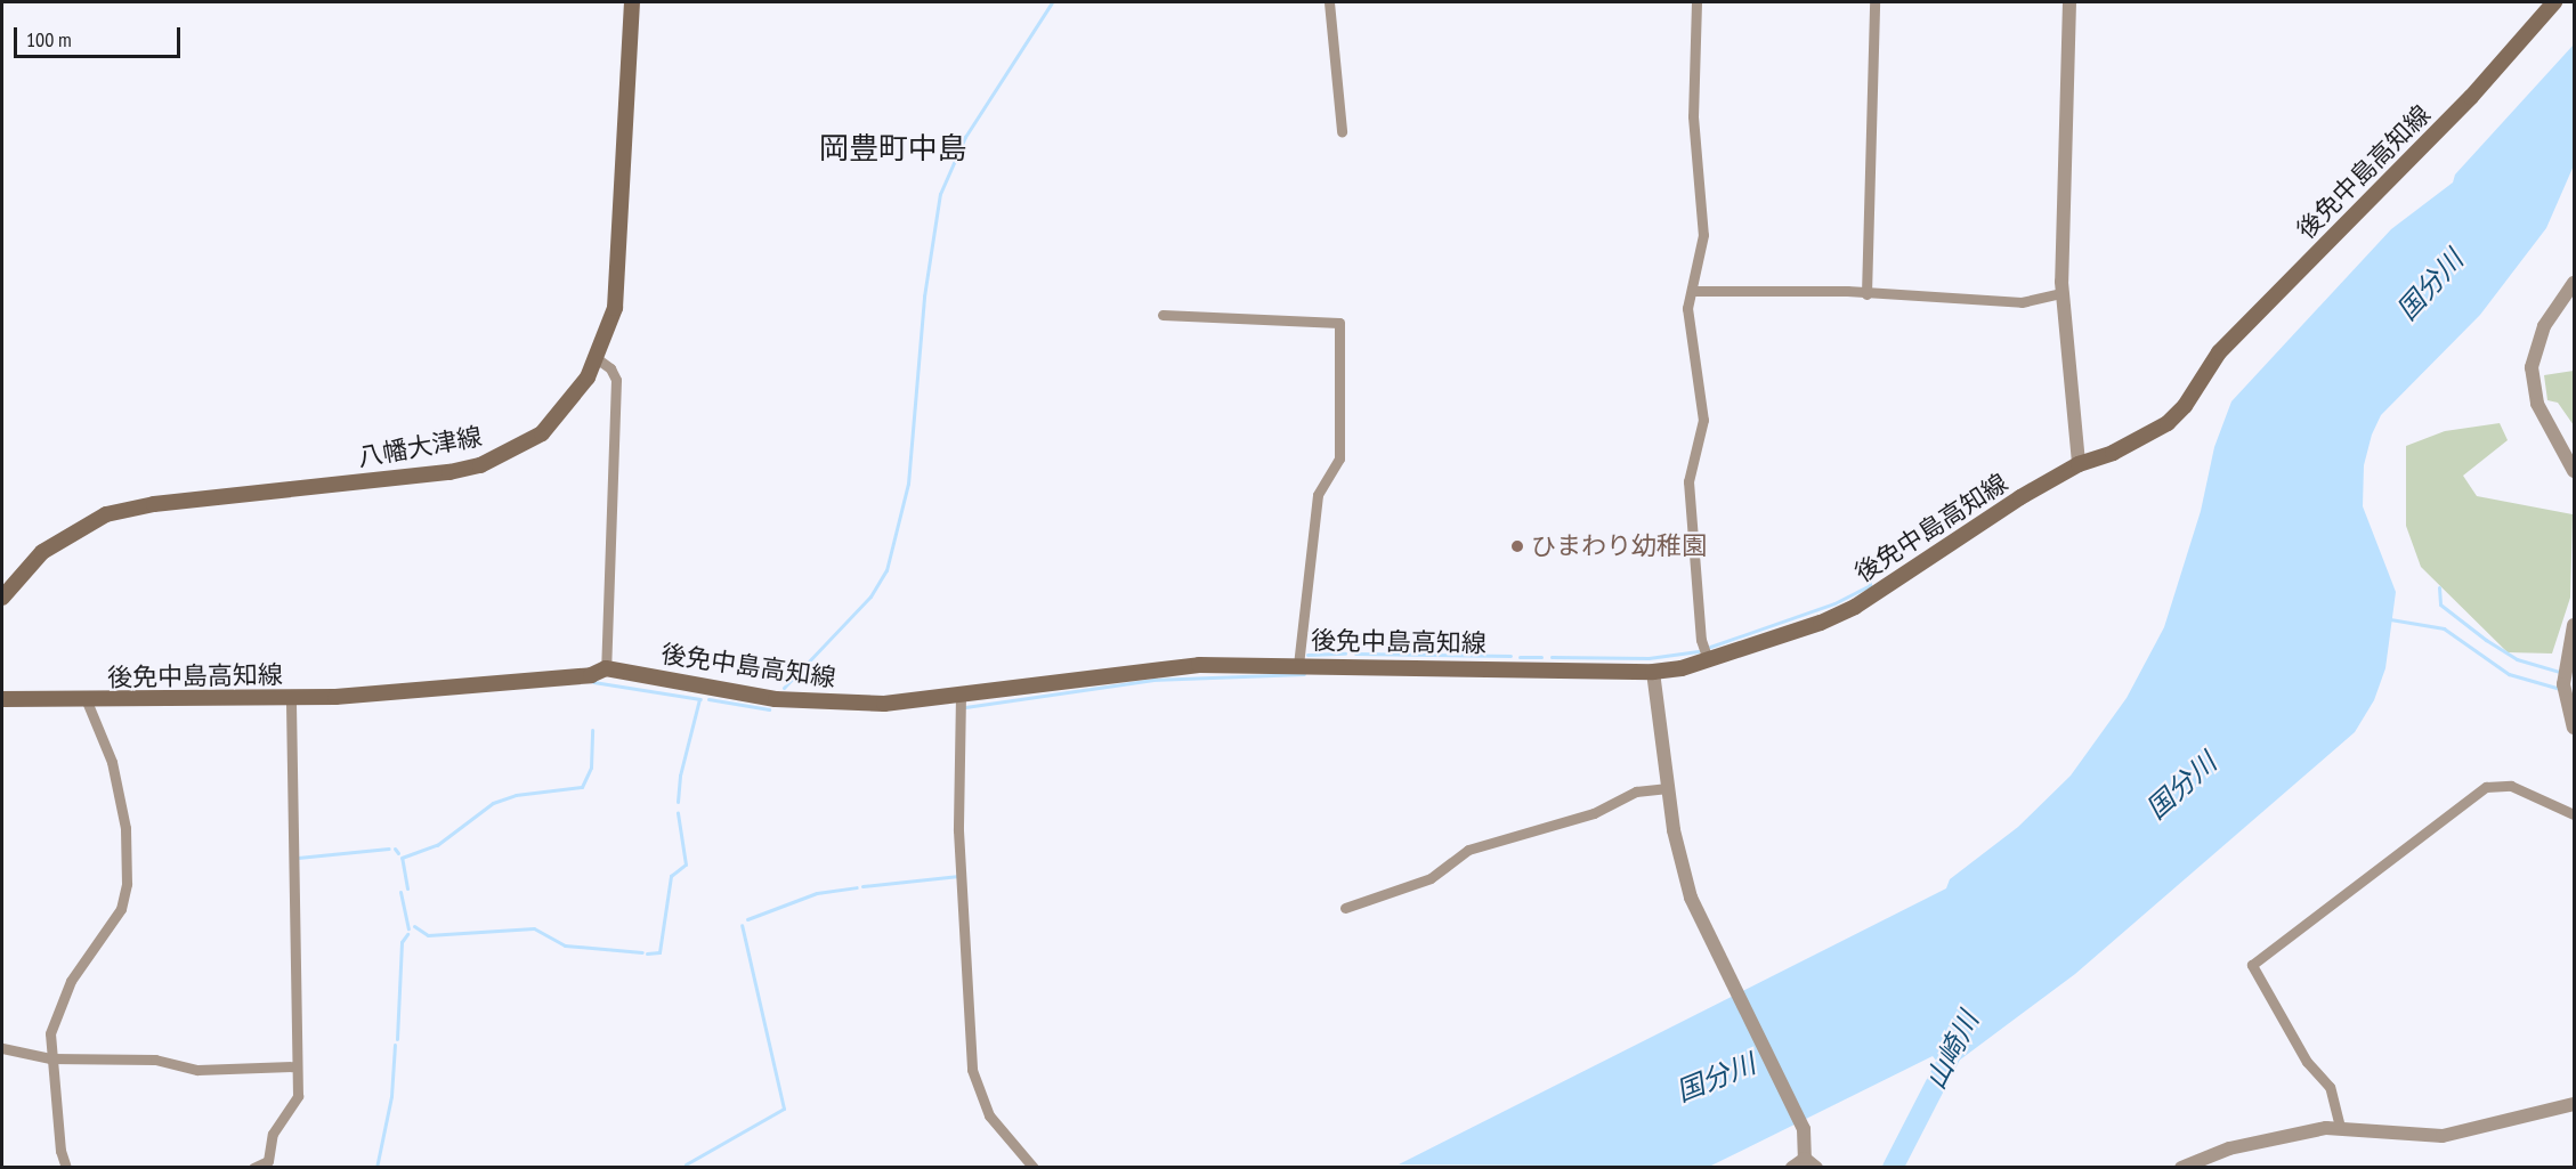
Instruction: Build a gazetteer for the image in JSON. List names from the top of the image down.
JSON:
{
  "streets": {
    "main road": ["後免中島高知線", "八幡大津線"]
  },
  "districts": ["岡豊町中島"],
  "water": ["国分川", "山崎川"],
  "places": ["ひまわり幼稚園"],
  "scale_bar": "100 m"
}
